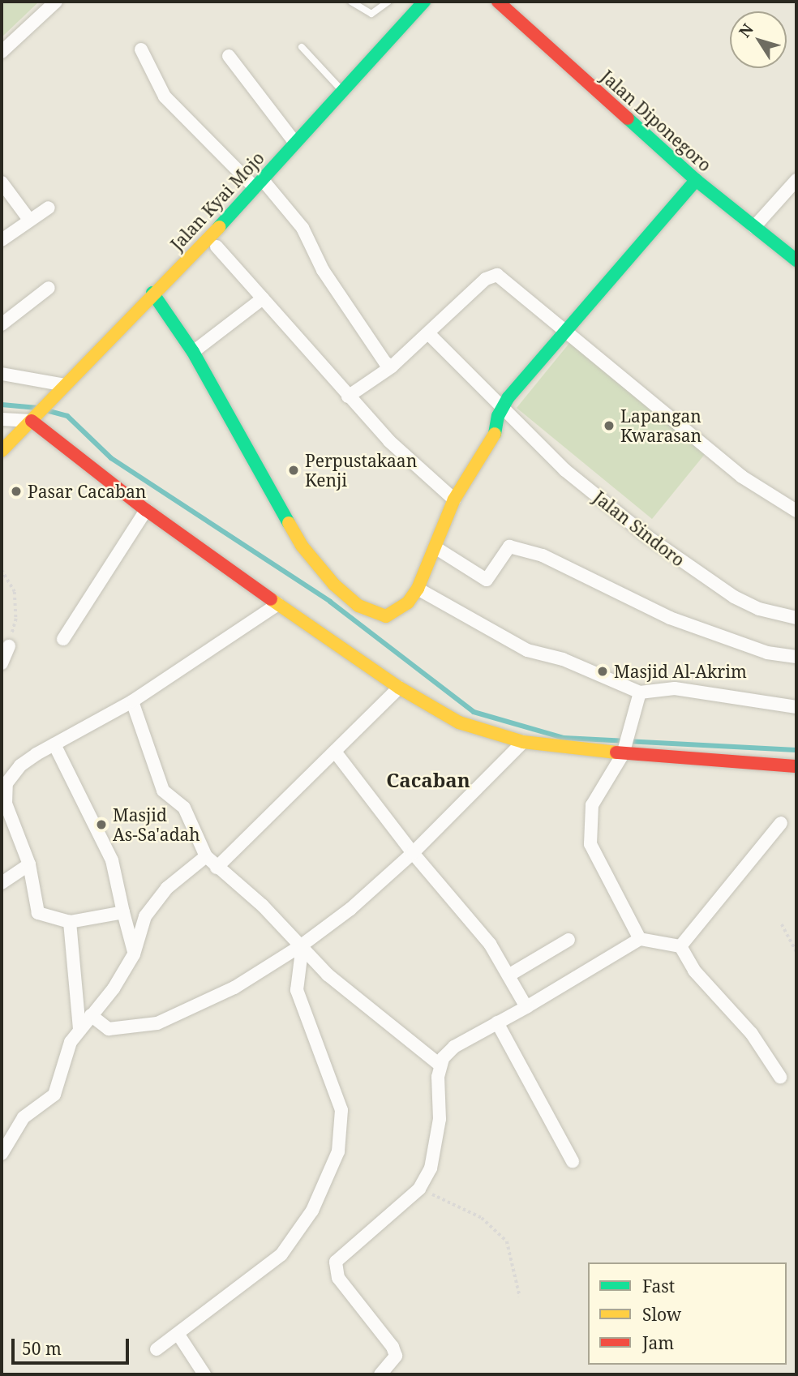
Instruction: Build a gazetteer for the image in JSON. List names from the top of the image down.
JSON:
{
  "streets": {
    "street": ["Jalan Diponegoro", "Jalan Kyai Mojo", "Jalan Sindoro"]
  },
  "districts": ["Cacaban"],
  "places": [
    "Lapangan Kwarasan",
    "Perpustakaan Kenji",
    "Pasar Cacaban",
    "Masjid Al-Akrim",
    "Masjid As-Sa'adah"
  ],
  "legend": ["Fast", "Slow", "Jam"],
  "scale_bar": "50 m",
  "north": "top left"
}
